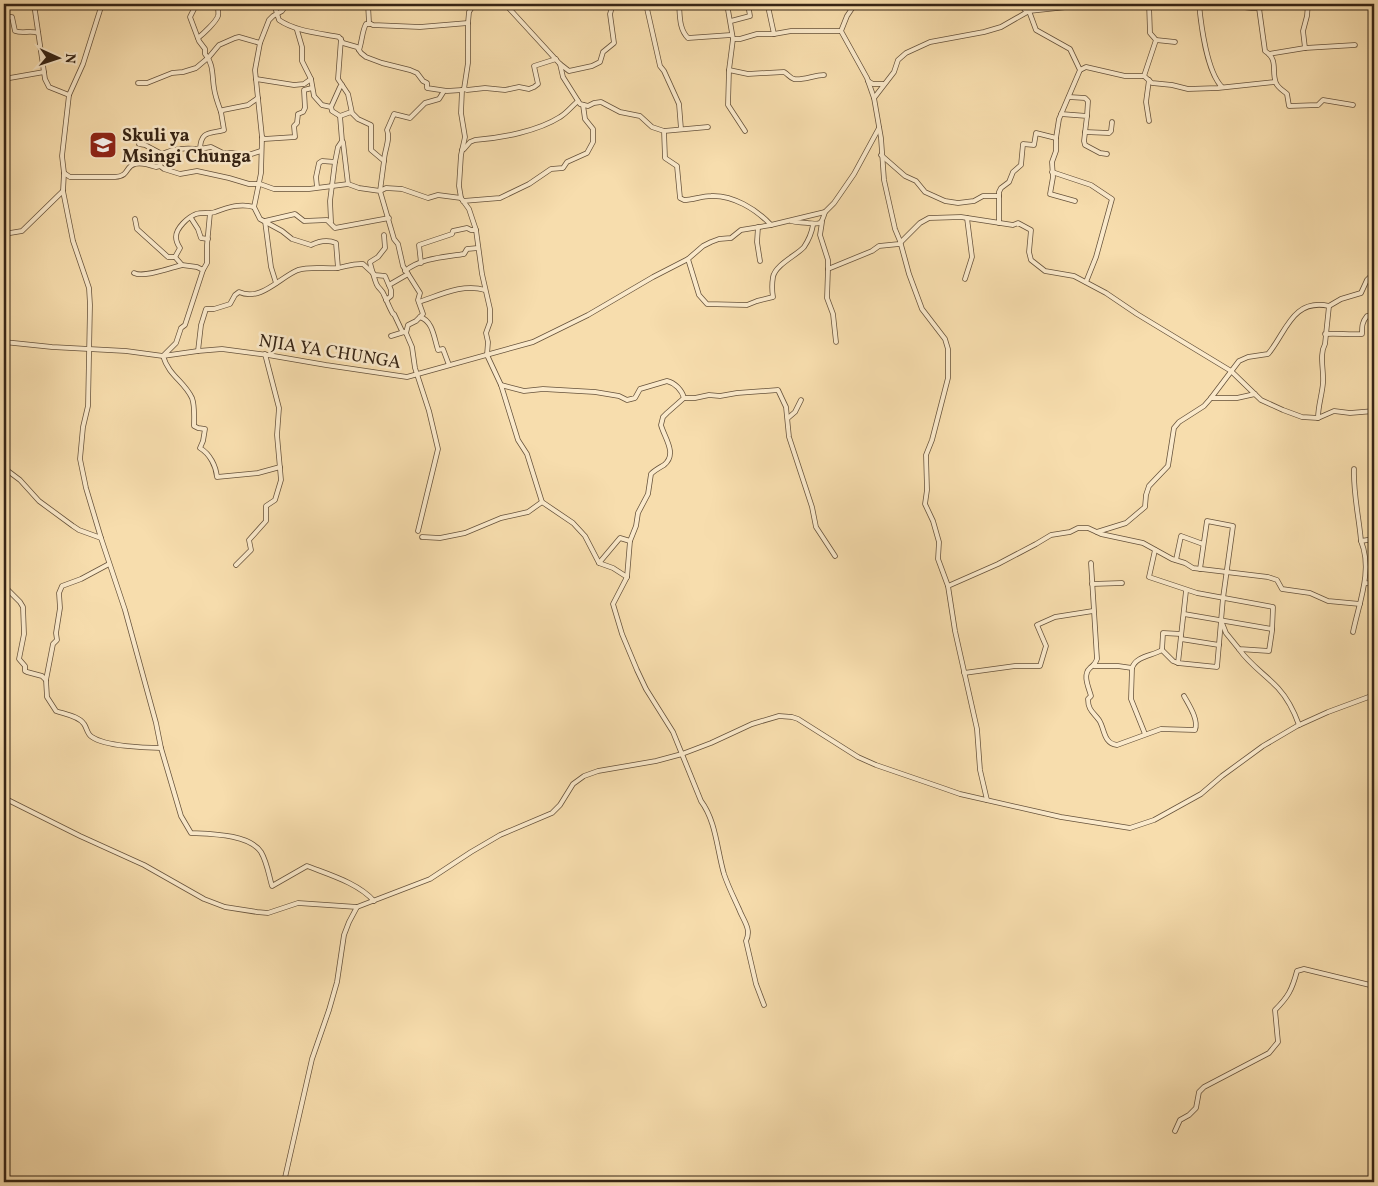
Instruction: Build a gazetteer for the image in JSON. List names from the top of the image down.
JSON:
{
  "streets": {
    "street": ["NJIA YA CHUNGA"]
  },
  "places": {
    "school or university": ["Skuli ya Msingi Chunga"]
  },
  "north": "right"
}
